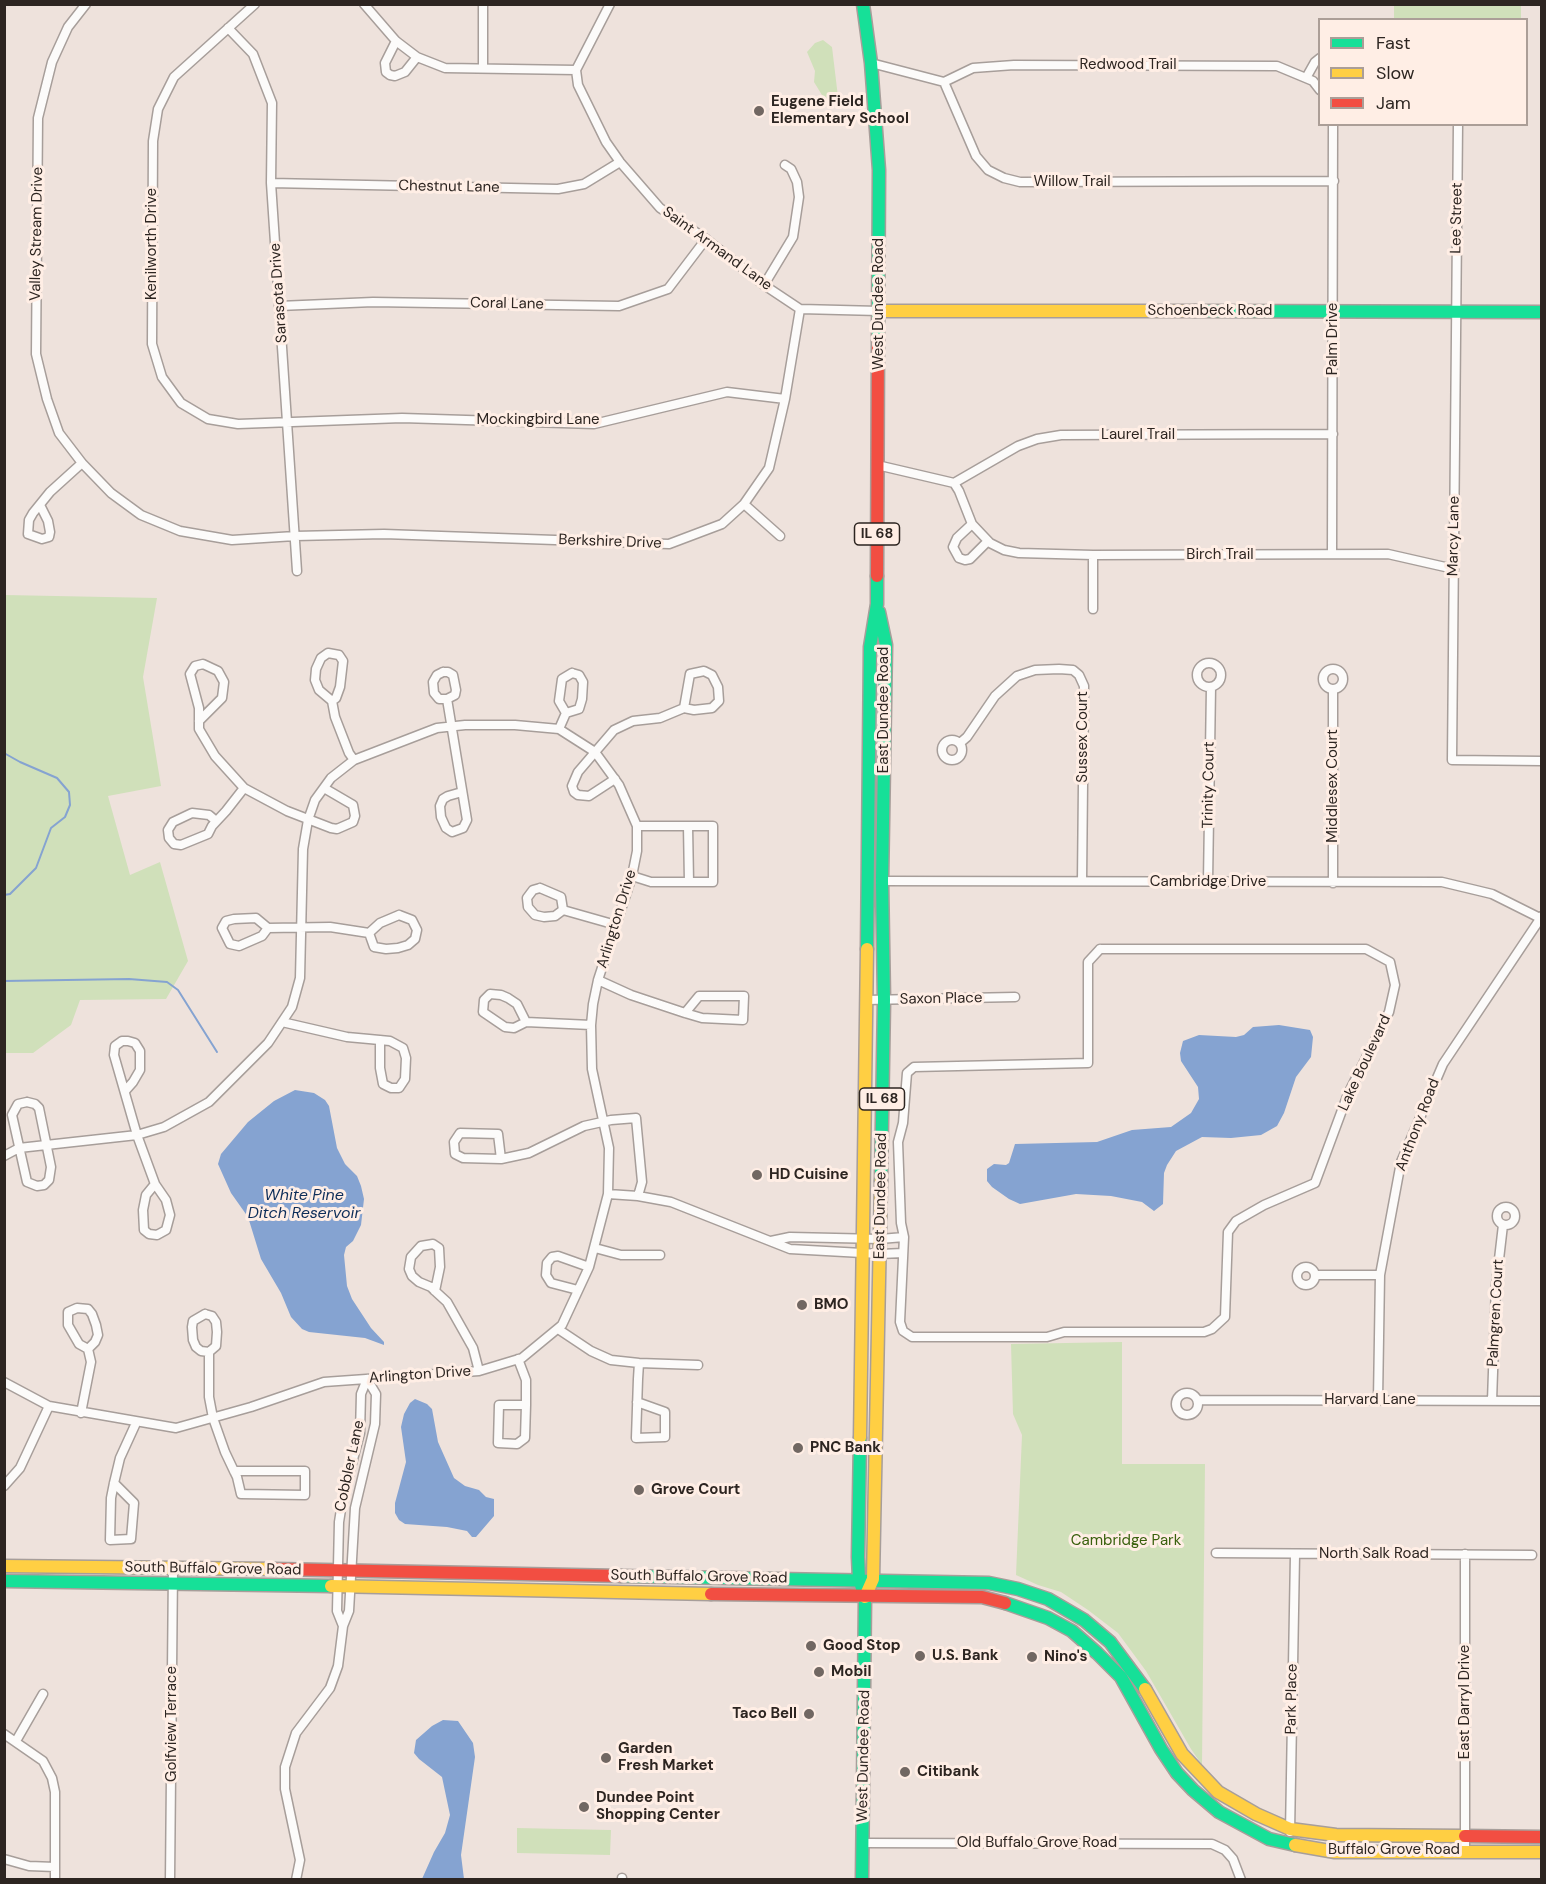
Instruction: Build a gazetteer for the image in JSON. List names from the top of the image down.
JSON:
{
  "streets": {
    "main road": [
      "West Dundee Road",
      "Schoenbeck Road",
      "IL 68",
      "East Dundee Road",
      "South Buffalo Grove Road",
      "Buffalo Grove Road"
    ],
    "street": [
      "Redwood Trail",
      "Willow Trail",
      "Chestnut Lane",
      "Lee Street",
      "Valley Stream Drive",
      "Kenilworth Drive",
      "Saint Armand Lane",
      "Sarasota Drive",
      "Coral Lane",
      "Palm Drive",
      "Mockingbird Lane",
      "Laurel Trail",
      "Marcy Lane",
      "Berkshire Drive",
      "Birch Trail",
      "Sussex Court",
      "Trinity Court",
      "Middlesex Court",
      "Cambridge Drive",
      "Arlington Drive",
      "Saxon Place",
      "Lake Boulevard",
      "Anthony Road",
      "Palmgren Court",
      "Harvard Lane",
      "Cobbler Lane",
      "North Salk Road",
      "Park Place",
      "East Darryl Drive",
      "Golfview Terrace",
      "Old Buffalo Grove Road"
    ]
  },
  "crossings": [
    ["Redwood Trail", "Willow Trail"],
    ["Willow Trail", "Palm Drive"],
    ["Chestnut Lane", "Saint Armand Lane"],
    ["Chestnut Lane", "Sarasota Drive"],
    ["Lee Street", "Schoenbeck Road"],
    ["Lee Street", "Marcy Lane"],
    ["Valley Stream Drive", "Sarasota Drive"],
    ["Valley Stream Drive", "Berkshire Drive"],
    ["Kenilworth Drive", "Sarasota Drive"],
    ["Kenilworth Drive", "Mockingbird Lane"],
    ["Saint Armand Lane", "Coral Lane"],
    ["Saint Armand Lane", "Berkshire Drive"],
    ["Sarasota Drive", "Coral Lane"],
    ["Sarasota Drive", "Mockingbird Lane"],
    ["Sarasota Drive", "Berkshire Drive"],
    ["West Dundee Road", "Schoenbeck Road"],
    ["West Dundee Road", "East Dundee Road"],
    ["West Dundee Road", "South Buffalo Grove Road"],
    ["West Dundee Road", "Old Buffalo Grove Road"],
    ["Schoenbeck Road", "Palm Drive"],
    ["Schoenbeck Road", "Marcy Lane"],
    ["Palm Drive", "Laurel Trail"],
    ["Palm Drive", "Birch Trail"],
    ["Mockingbird Lane", "Berkshire Drive"],
    ["Laurel Trail", "Birch Trail"],
    ["Marcy Lane", "Birch Trail"],
    ["East Dundee Road", "Cambridge Drive"],
    ["East Dundee Road", "Saxon Place"],
    ["East Dundee Road", "South Buffalo Grove Road"],
    ["Sussex Court", "Cambridge Drive"],
    ["Trinity Court", "Cambridge Drive"],
    ["Middlesex Court", "Cambridge Drive"],
    ["Cambridge Drive", "Anthony Road"],
    ["Arlington Drive", "Cobbler Lane"],
    ["Anthony Road", "Harvard Lane"],
    ["Palmgren Court", "Harvard Lane"],
    ["Cobbler Lane", "South Buffalo Grove Road"],
    ["North Salk Road", "Park Place"],
    ["North Salk Road", "East Darryl Drive"],
    ["South Buffalo Grove Road", "Park Place"],
    ["South Buffalo Grove Road", "Golfview Terrace"],
    ["South Buffalo Grove Road", "Buffalo Grove Road"],
    ["Park Place", "Buffalo Grove Road"],
    ["East Darryl Drive", "Buffalo Grove Road"]
  ],
  "water": ["White Pine Ditch Reservoir"],
  "parks": ["Cambridge Park"],
  "places": [
    "Eugene Field Elementary School",
    "HD Cuisine",
    "BMO",
    "PNC Bank",
    "Grove Court",
    "Good Stop",
    "U.S. Bank",
    "Nino's",
    "Mobil",
    "Taco Bell",
    "Garden Fresh Market",
    "Citibank",
    "Dundee Point Shopping Center"
  ],
  "legend": ["Fast", "Slow", "Jam"]
}
